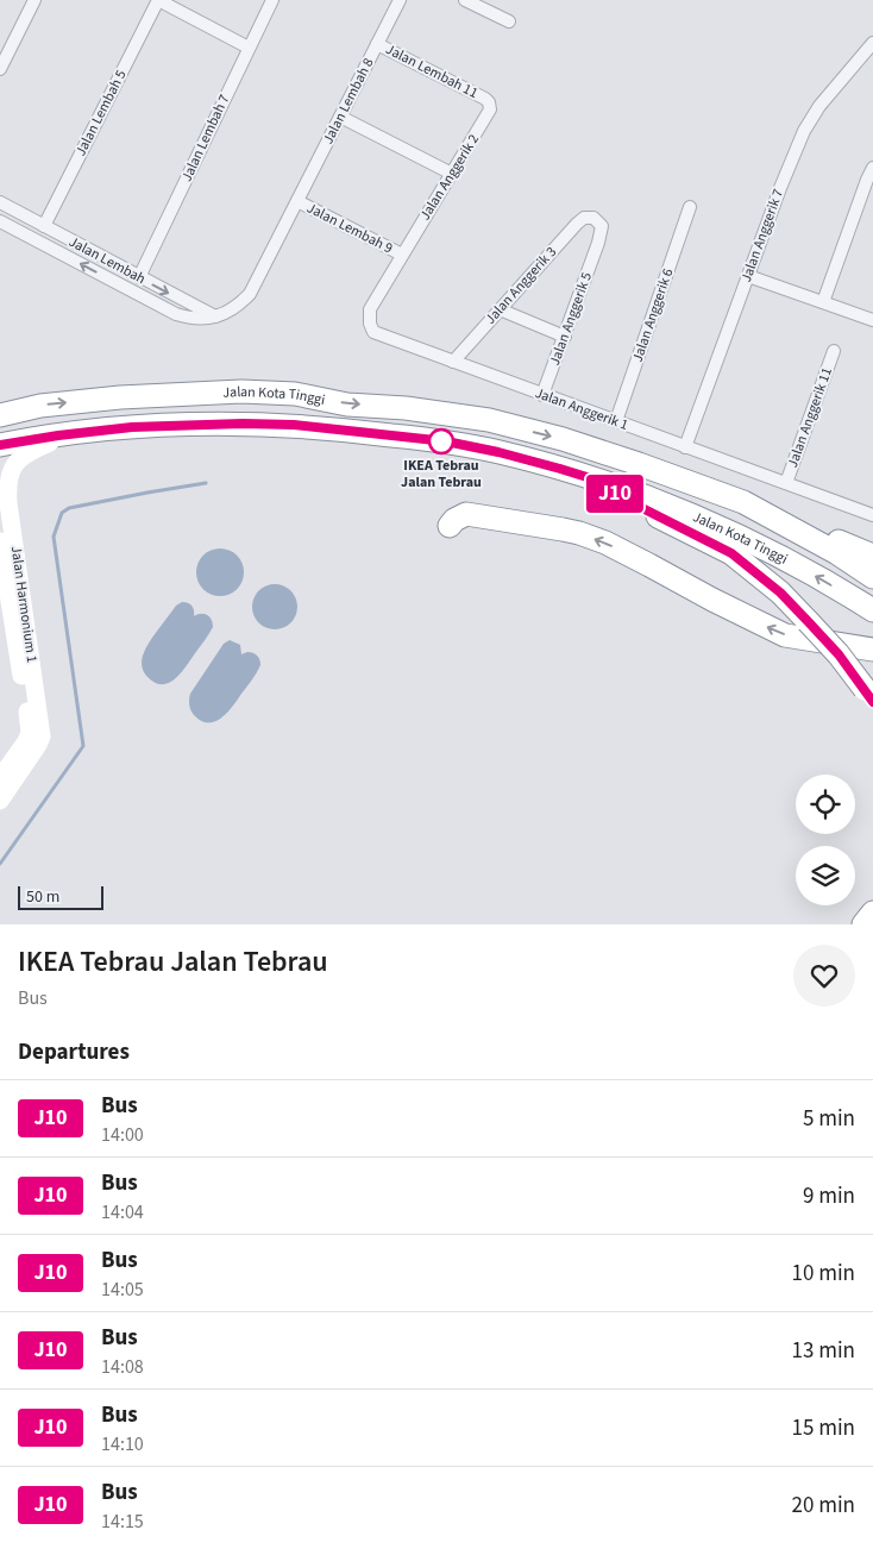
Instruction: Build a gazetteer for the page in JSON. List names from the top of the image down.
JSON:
{
  "streets": {
    "highway": ["Jalan Kota Tinggi"],
    "main road": ["Jalan Harmonium 1"],
    "street": [
      "Jalan Lembah 11",
      "Jalan Lembah 8",
      "Jalan Lembah 5",
      "Jalan Lembah 7",
      "Jalan Anggerik 2",
      "Jalan Lembah 9",
      "Jalan Anggerik 7",
      "Jalan Lembah",
      "Jalan Anggerik 3",
      "Jalan Anggerik 6",
      "Jalan Anggerik 5",
      "Jalan Anggerik 1",
      "Jalan Anggerik 11"
    ]
  },
  "crossings": [
    ["Jalan Lembah 11", "Jalan Lembah 8"],
    ["Jalan Lembah 11", "Jalan Anggerik 2"],
    ["Jalan Lembah 8", "Jalan Lembah 9"],
    ["Jalan Lembah 5", "Jalan Lembah"],
    ["Jalan Lembah 7", "Jalan Lembah"],
    ["Jalan Anggerik 2", "Jalan Lembah 9"],
    ["Jalan Anggerik 2", "Jalan Anggerik 1"],
    ["Jalan Lembah 9", "Jalan Anggerik 1"],
    ["Jalan Anggerik 7", "Jalan Anggerik 1"],
    ["Jalan Anggerik 3", "Jalan Anggerik 5"],
    ["Jalan Anggerik 3", "Jalan Anggerik 1"],
    ["Jalan Anggerik 6", "Jalan Anggerik 1"],
    ["Jalan Anggerik 5", "Jalan Anggerik 1"],
    ["Jalan Kota Tinggi", "Jalan Harmonium 1"],
    ["Jalan Anggerik 1", "Jalan Anggerik 11"]
  ],
  "places": ["IKEA Tebrau Jalan Tebrau"],
  "lines": ["bus line J10"],
  "scale_bar": "50 m",
  "page": {
    "on_map": "J10",
    "scale": "50 m",
    "heading": [
      ["IKEA Tebrau Jalan Tebrau", "Bus"],
      "Departures"
    ],
    "list": [
      {
        "mark": "J10",
        "name": "Bus",
        "note": "14:00",
        "value": "5 min"
      },
      {
        "mark": "J10",
        "name": "Bus",
        "note": "14:04",
        "value": "9 min"
      },
      {
        "mark": "J10",
        "name": "Bus",
        "note": "14:05",
        "value": "10 min"
      },
      {
        "mark": "J10",
        "name": "Bus",
        "note": "14:08",
        "value": "13 min"
      },
      {
        "mark": "J10",
        "name": "Bus",
        "note": "14:10",
        "value": "15 min"
      },
      {
        "mark": "J10",
        "name": "Bus",
        "note": "14:15",
        "value": "20 min"
      }
    ]
  }
}
